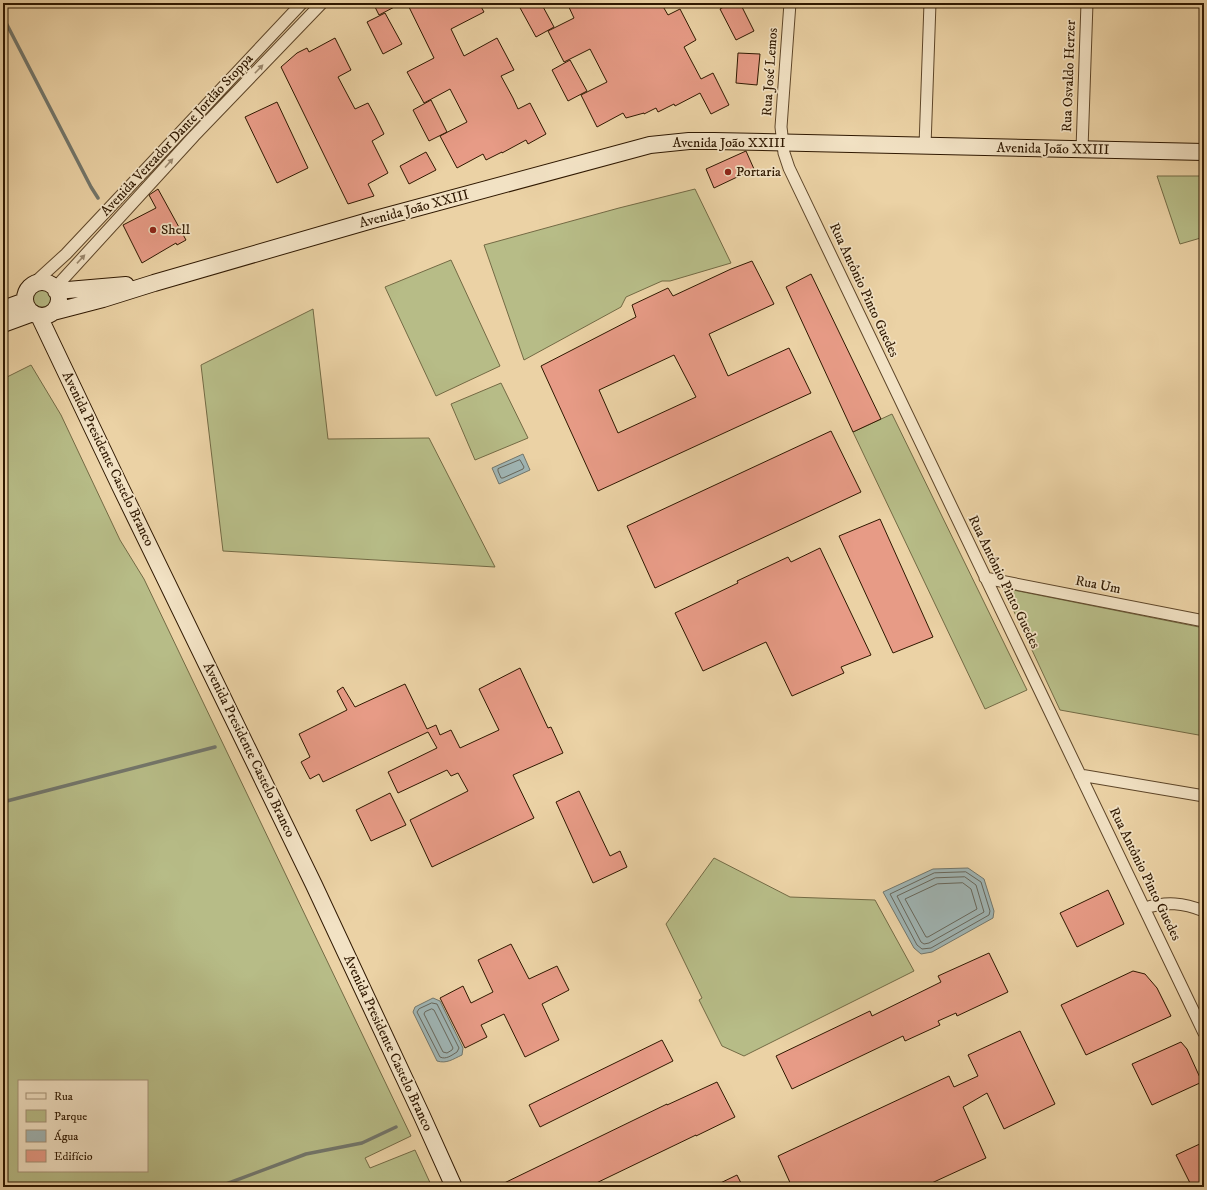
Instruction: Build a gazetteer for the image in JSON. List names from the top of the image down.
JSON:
{
  "streets": {
    "main road": ["Avenida João XXIII", "Avenida Presidente Castelo Branco"],
    "street": [
      "Rua José Lemos",
      "Rua Osvaldo Herzer",
      "Avenida Vereador Dante Jordão Stoppa",
      "Rua Antônio Pinto Guedes",
      "Rua Um"
    ]
  },
  "crossings": [
    ["Rua José Lemos", "Avenida João XXIII"],
    ["Rua José Lemos", "Rua Antônio Pinto Guedes"],
    ["Rua Osvaldo Herzer", "Avenida João XXIII"],
    ["Avenida Vereador Dante Jordão Stoppa", "Avenida João XXIII"],
    ["Avenida Vereador Dante Jordão Stoppa", "Avenida Presidente Castelo Branco"],
    ["Avenida João XXIII", "Rua Antônio Pinto Guedes"],
    ["Avenida João XXIII", "Avenida Presidente Castelo Branco"],
    ["Rua Antônio Pinto Guedes", "Rua Um"]
  ],
  "places": ["Portaria", "Shell"],
  "legend": [
    "Rua",
    "Parque",
    "Água",
    "Edifício"
  ]
}
